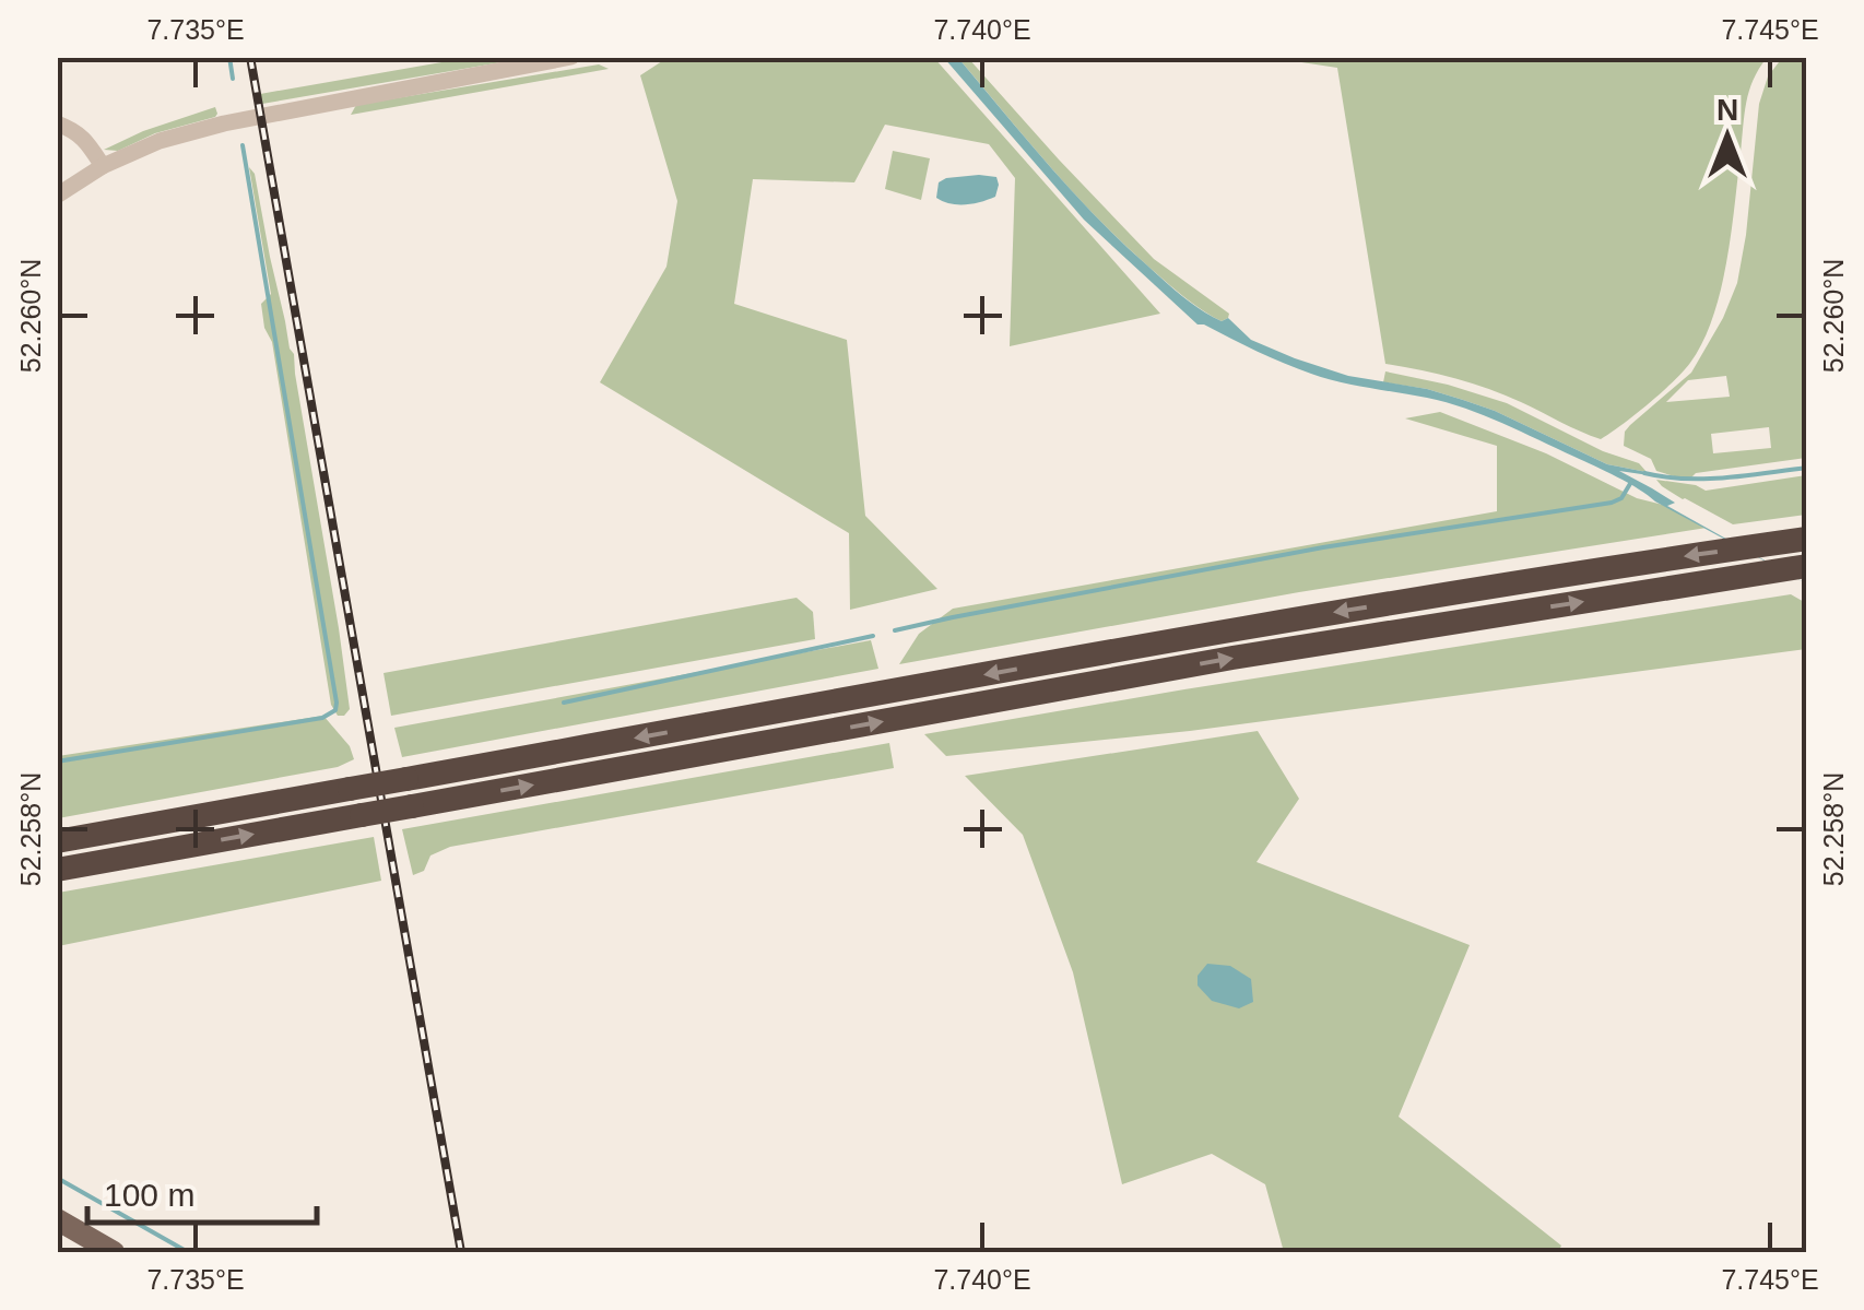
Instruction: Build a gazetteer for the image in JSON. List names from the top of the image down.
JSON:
{
  "scale_bar": "100 m",
  "north": "top",
  "coordinates": [
    "7.735°E",
    "7.740°E",
    "7.745°E",
    "52.260°N",
    "52.258°N"
  ]
}
